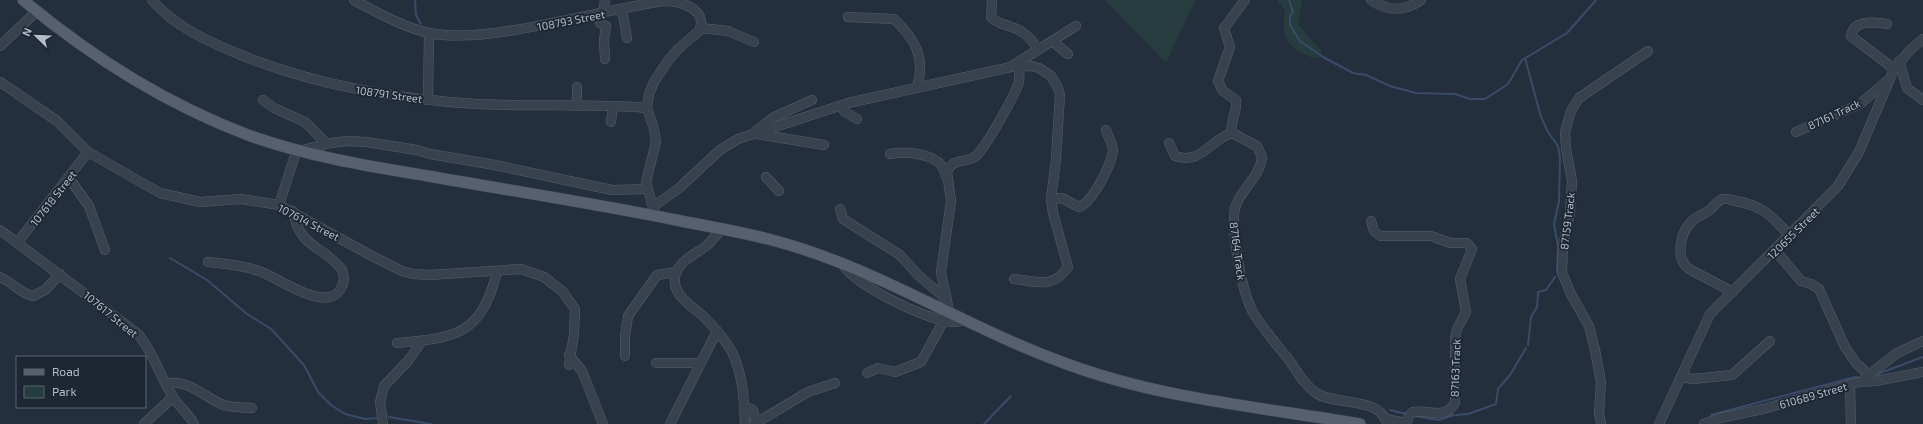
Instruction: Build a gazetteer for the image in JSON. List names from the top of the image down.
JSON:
{
  "streets": {
    "street": [
      "108793 Street",
      "108791 Street",
      "87161 Track",
      "107618 Street",
      "87159 Track",
      "107614 Street",
      "120655 Street",
      "87164 Track",
      "107617 Street",
      "87163 Track",
      "610689 Street"
    ]
  },
  "crossings": [
    ["87161 Track", "120655 Street"],
    ["107618 Street", "107614 Street"],
    ["107618 Street", "107617 Street"]
  ],
  "legend": ["Road", "Park"],
  "north": "top left"
}
